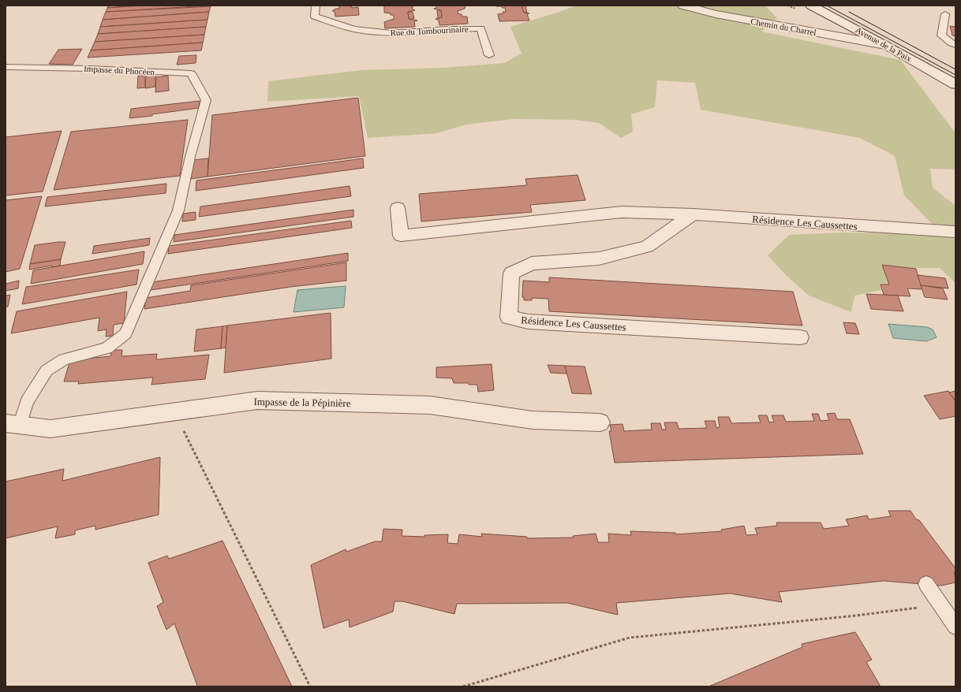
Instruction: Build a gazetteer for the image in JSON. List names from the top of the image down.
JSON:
{
  "streets": {
    "street": [
      "Chemin du Charrel",
      "Avenue de la Paix",
      "Résidence Les Caussettes",
      "Impasse de la Pépinière"
    ],
    "lane": ["Rue du Tombourinaire", "Impasse du Phocéen"]
  },
  "crossings": [
    ["Chemin du Charrel", "Avenue de la Paix"],
    ["Impasse du Phocéen", "Impasse de la Pépinière"]
  ]
}
